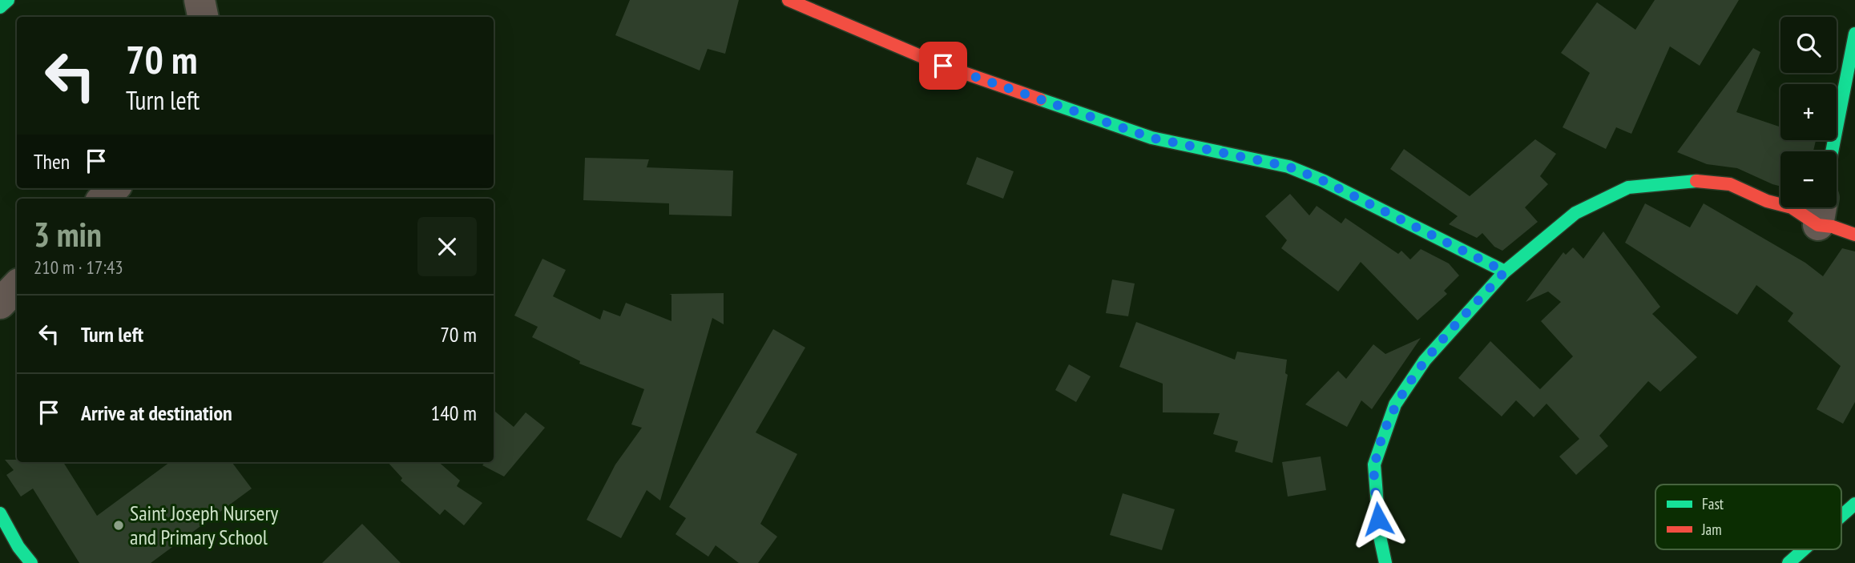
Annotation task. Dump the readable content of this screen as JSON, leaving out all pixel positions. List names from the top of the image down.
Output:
{
  "places": ["Saint Joseph Nursery and Primary School"],
  "legend": ["Fast", "Jam"],
  "page": {
    "map_buttons": ["+", "−"],
    "turn": ["70 m", "Turn left"],
    "then": "Then",
    "heading": ["3 min", "210 m · 17:43"],
    "list": [
      {
        "name": "Turn left",
        "value": "70 m"
      },
      {
        "name": "Arrive at destination",
        "value": "140 m"
      }
    ]
  }
}
